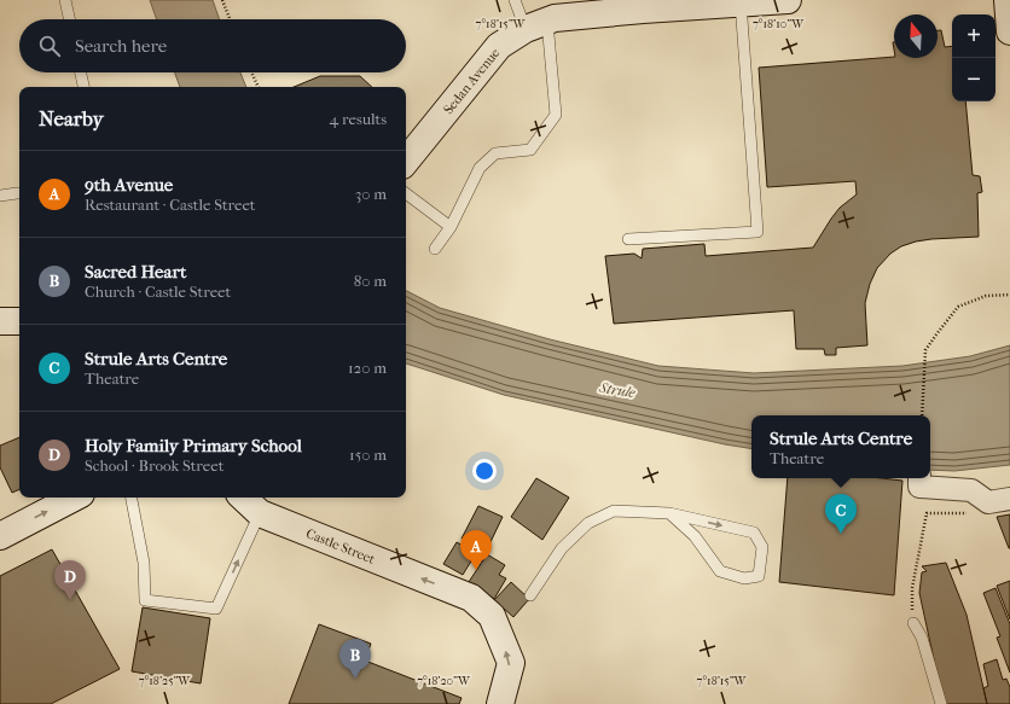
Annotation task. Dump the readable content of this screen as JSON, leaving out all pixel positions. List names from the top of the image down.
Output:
{
  "streets": {
    "street": ["Sedan Avenue", "Castle Street"]
  },
  "one_way": ["Castle Street"],
  "water": ["Strule"],
  "north": "top",
  "page": {
    "map_buttons": ["+", "−"],
    "search": "Search here",
    "heading": ["Nearby", "4 results"],
    "list": [
      {
        "mark": "A",
        "name": "9th Avenue",
        "note": "Restaurant · Castle Street",
        "value": "30 m"
      },
      {
        "mark": "B",
        "name": "Sacred Heart",
        "note": "Church · Castle Street",
        "value": "80 m"
      },
      {
        "mark": "C",
        "name": "Strule Arts Centre",
        "note": "Theatre",
        "value": "120 m"
      },
      {
        "mark": "D",
        "name": "Holy Family Primary School",
        "note": "School · Brook Street",
        "value": "150 m"
      }
    ],
    "popup": ["Strule Arts Centre", "Theatre"],
    "pins": [
      "C",
      "A",
      "D",
      "B"
    ]
  },
  "coordinates": [
    "7°18'15\"W",
    "7°18'10\"W",
    "7°18'25\"W",
    "7°18'20\"W"
  ]
}
